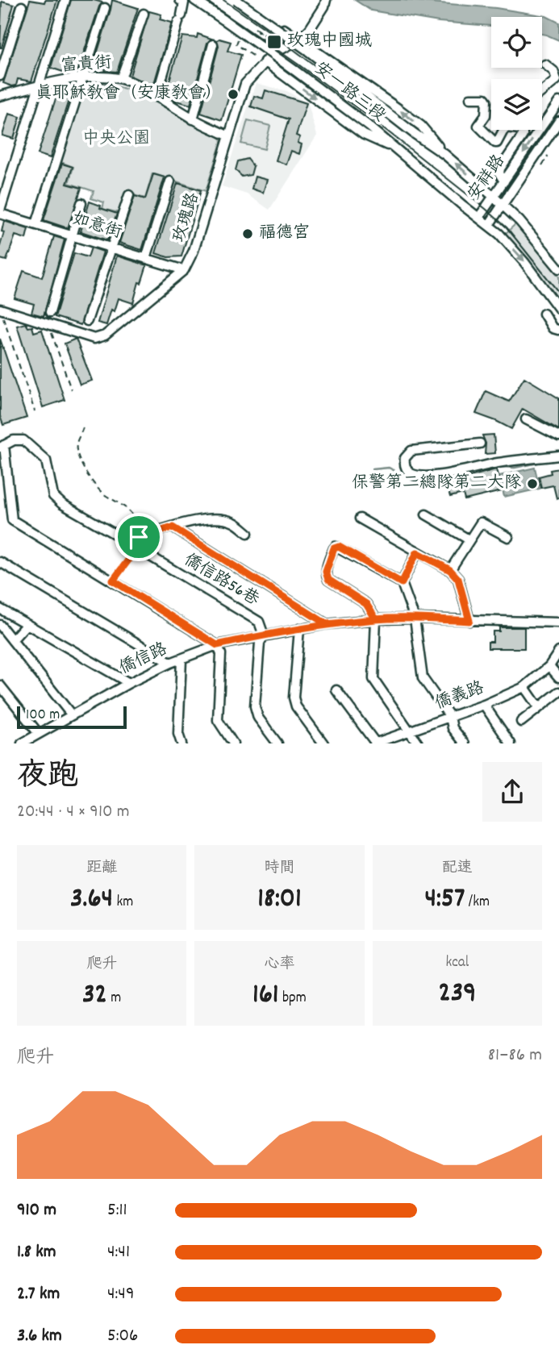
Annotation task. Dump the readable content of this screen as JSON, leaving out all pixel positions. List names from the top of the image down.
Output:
{
  "streets": {
    "street": [
      "富貴街",
      "安一路三段",
      "安祥路",
      "玫瑰路",
      "如意街",
      "僑信路56巷",
      "僑信路",
      "僑義路"
    ]
  },
  "crossings": [
    ["富貴街", "玫瑰路"],
    ["安一路三段", "安祥路"],
    ["玫瑰路", "如意街"],
    ["僑信路56巷", "僑信路"]
  ],
  "parks": ["中央公園"],
  "places": {
    "transit": ["玫瑰中國城"],
    "other": ["真耶穌教會（安康教會）", "福德宮", "保警第二總隊第二大隊"]
  },
  "scale_bar": "100 m",
  "page": {
    "scale": "100 m",
    "heading": ["夜跑", "20:44 · 4 × 910 m"],
    "stats": [
      ["距離", "3.64 km"],
      ["時間", "18:01"],
      ["配速", "4:57 /km"],
      ["爬升", "32 m"],
      ["心率", "161 bpm"],
      ["kcal", "239"]
    ],
    "chart": ["爬升", "81–86 m"],
    "list": [
      {
        "name": "910 m",
        "note": "5:11"
      },
      {
        "name": "1.8 km",
        "note": "4:41"
      },
      {
        "name": "2.7 km",
        "note": "4:49"
      },
      {
        "name": "3.6 km",
        "note": "5:06"
      }
    ]
  }
}
